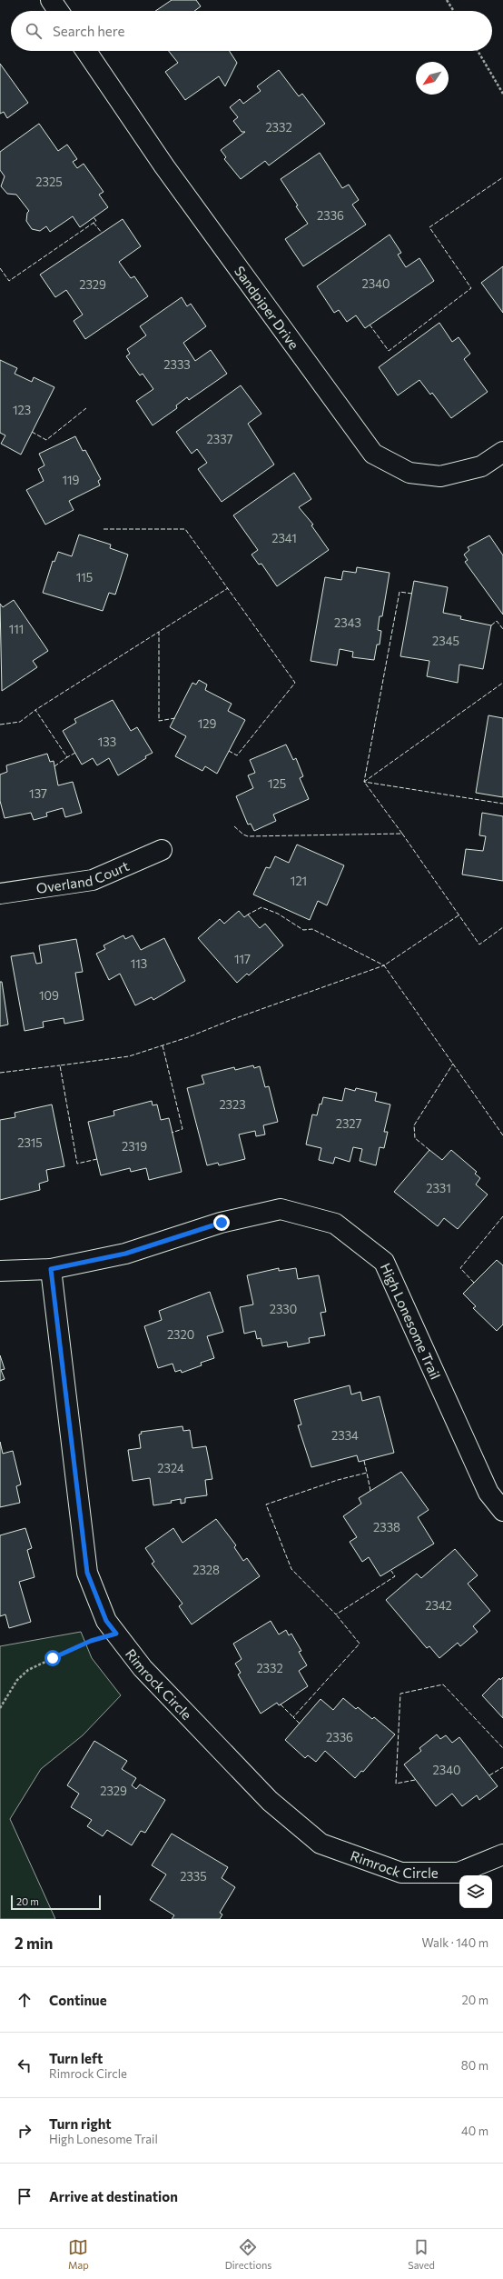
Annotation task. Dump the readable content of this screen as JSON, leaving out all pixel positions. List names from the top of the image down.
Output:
{
  "streets": {
    "street": [
      "Sandpiper Drive",
      "Overland Court",
      "High Lonesome Trail",
      "Rimrock Circle"
    ]
  },
  "crossings": [
    ["High Lonesome Trail", "Rimrock Circle"]
  ],
  "house_numbers": [
    "2332",
    "2325",
    "2336",
    "2340",
    "2329",
    "2333",
    "123",
    "2337",
    "119",
    "2341",
    "115",
    "2343",
    "111",
    "2345",
    "129",
    "133",
    "125",
    "137",
    "121",
    "117",
    "113",
    "109",
    "2323",
    "2327",
    "2315",
    "2319",
    "2331",
    "2330",
    "2320",
    "2334",
    "2324",
    "2338",
    "2328",
    "2342",
    "2332",
    "2336",
    "2340",
    "2329",
    "2335"
  ],
  "scale_bar": "20 m",
  "north": "bottom left",
  "page": {
    "search": "Search here",
    "scale": "20 m",
    "heading": ["2 min", "Walk · 140 m"],
    "list": [
      ["Continue", "20 m"],
      ["Turn left", "Rimrock Circle", "80 m"],
      ["Turn right", "High Lonesome Trail", "40 m"],
      "Arrive at destination"
    ],
    "nav": ["Map", "Directions", "Saved"]
  }
}
